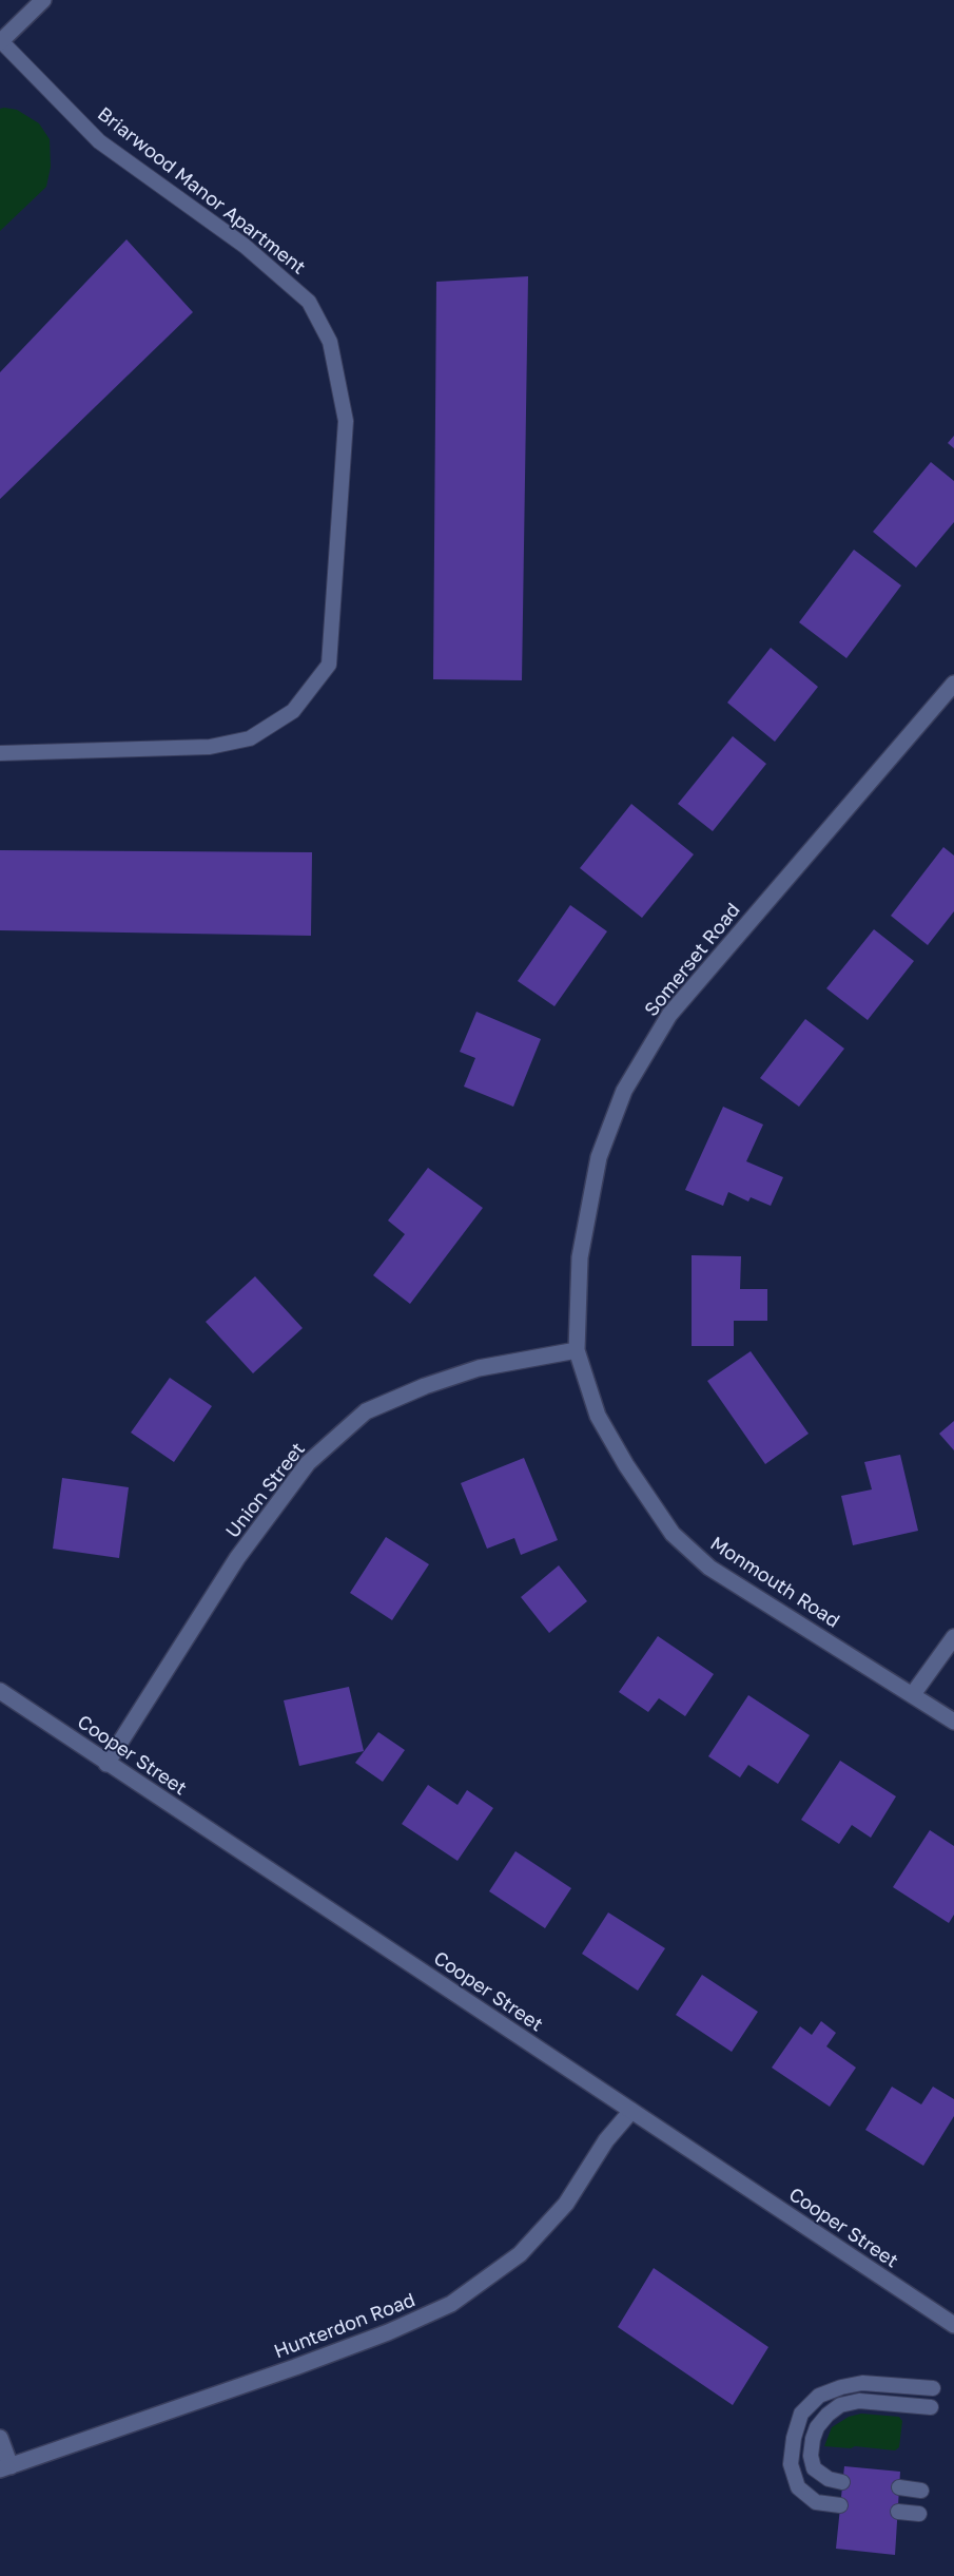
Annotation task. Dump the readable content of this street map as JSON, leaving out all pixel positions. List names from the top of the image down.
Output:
{
  "streets": {
    "street": [
      "Somerset Road",
      "Union Street",
      "Monmouth Road",
      "Cooper Street",
      "Hunterdon Road"
    ],
    "lane": ["Briarwood Manor Apartment"]
  },
  "crossings": [
    ["Somerset Road", "Union Street"],
    ["Somerset Road", "Monmouth Road"],
    ["Union Street", "Monmouth Road"],
    ["Union Street", "Cooper Street"],
    ["Cooper Street", "Hunterdon Road"]
  ]
}
